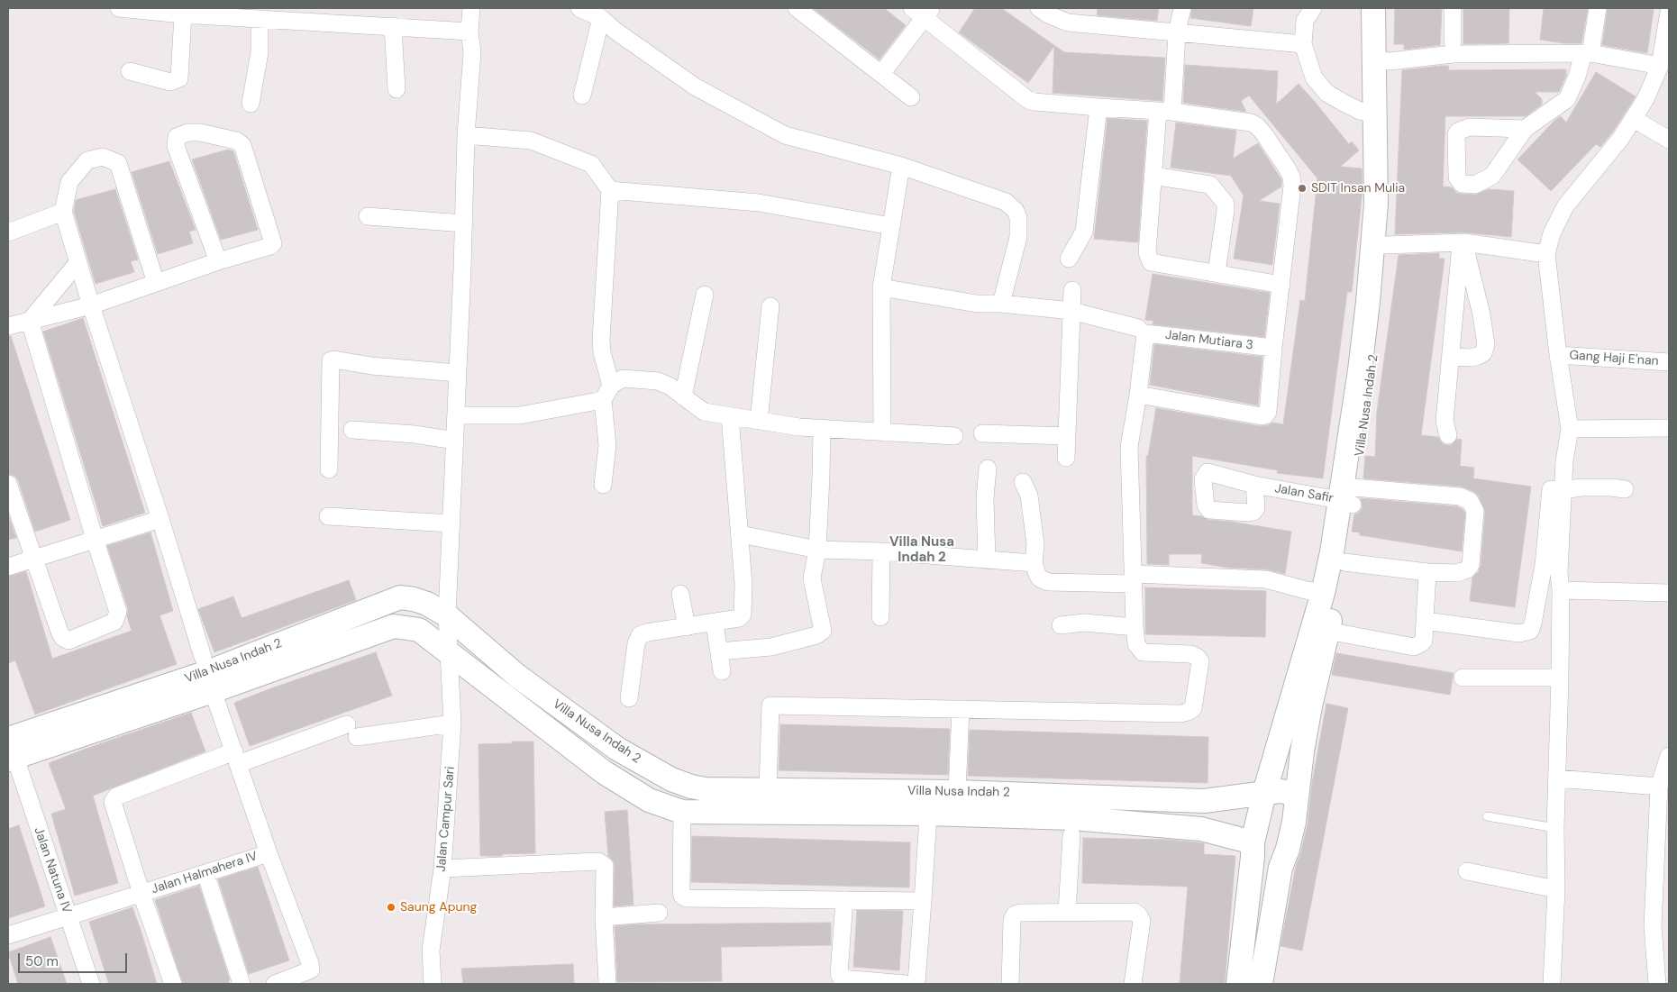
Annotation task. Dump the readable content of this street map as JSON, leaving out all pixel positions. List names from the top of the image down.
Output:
{
  "streets": {
    "street": [
      "Jalan Mutiara 3",
      "Gang Haji E'nan",
      "Villa Nusa Indah 2",
      "Jalan Safir",
      "Jalan Campur Sari",
      "Jalan Natuna IV",
      "Jalan Halmahera IV"
    ]
  },
  "crossings": [
    ["Villa Nusa Indah 2", "Jalan Safir"],
    ["Villa Nusa Indah 2", "Jalan Campur Sari"],
    ["Villa Nusa Indah 2", "Jalan Natuna IV"],
    ["Jalan Natuna IV", "Jalan Halmahera IV"]
  ],
  "districts": ["Villa Nusa Indah 2"],
  "places": ["SDIT Insan Mulia", "Saung Apung"],
  "scale_bar": "50 m"
}
